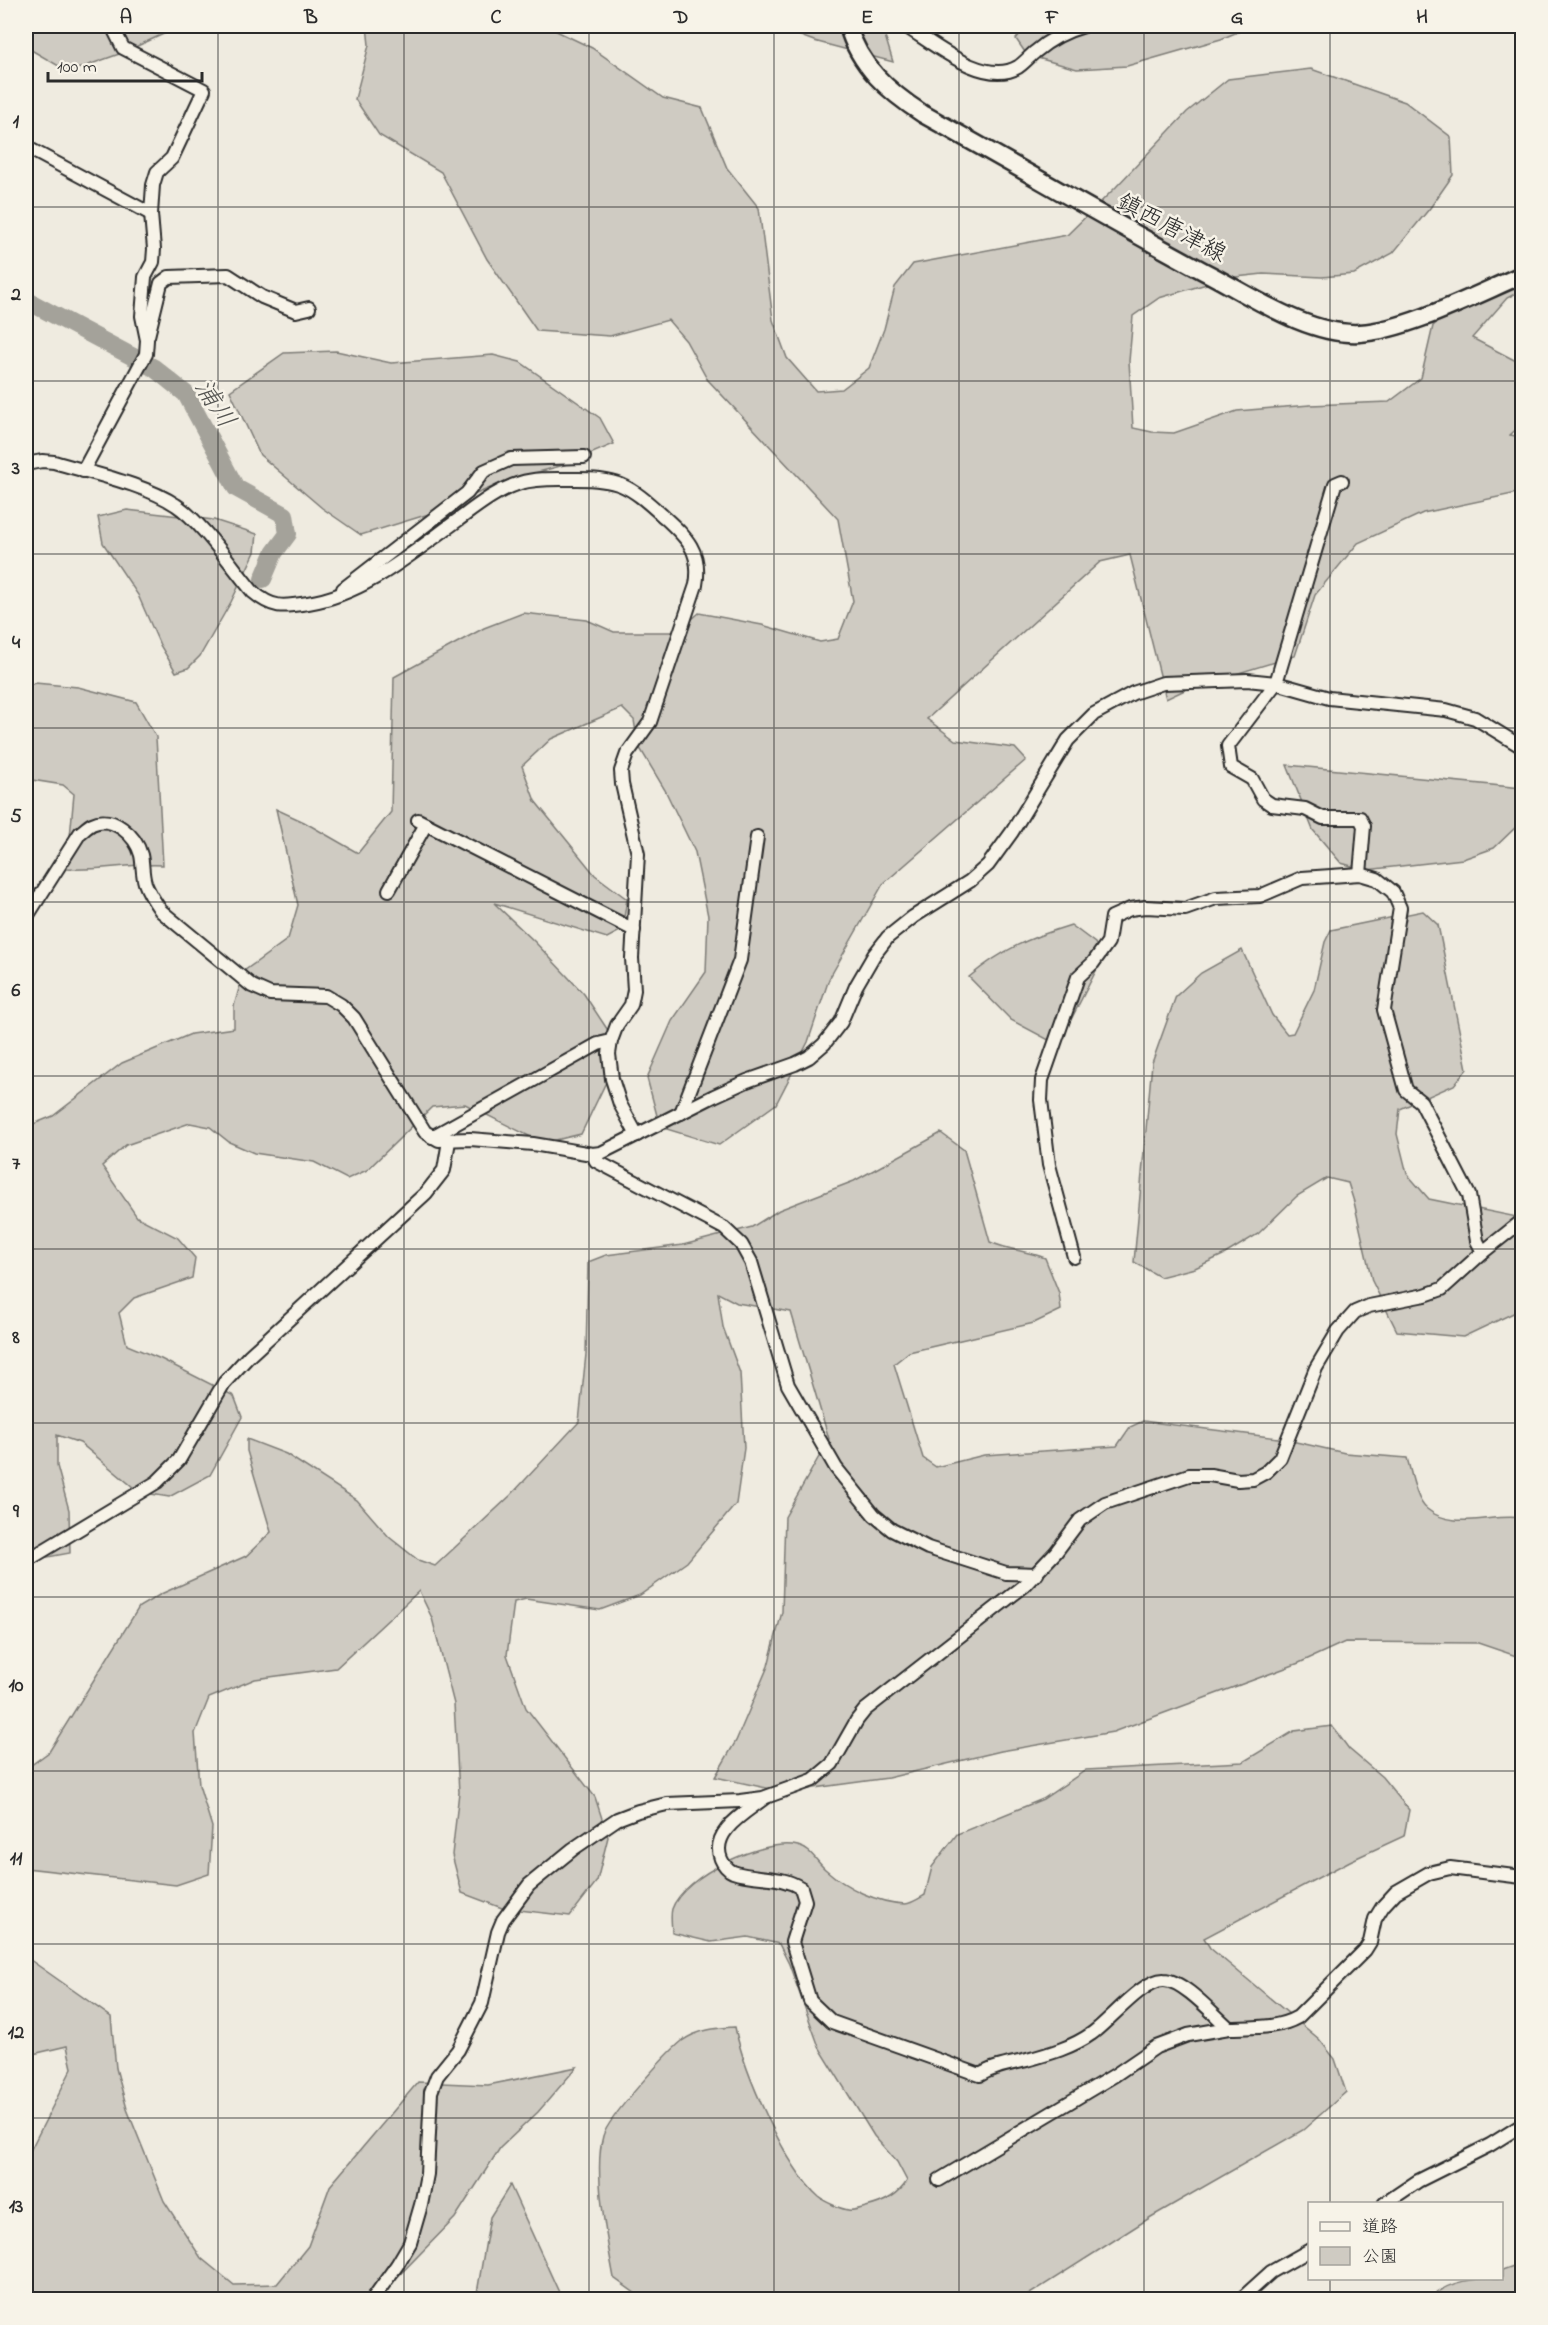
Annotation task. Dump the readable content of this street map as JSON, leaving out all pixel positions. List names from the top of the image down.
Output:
{
  "streets": {
    "main road": ["鎮西唐津線"]
  },
  "water": ["浦川"],
  "legend": ["道路", "公園"],
  "scale_bar": "100 m",
  "grid": {
    "columns": [
      "A",
      "B",
      "C",
      "D",
      "E",
      "F",
      "G",
      "H"
    ],
    "rows": [
      "1",
      "2",
      "3",
      "4",
      "5",
      "6",
      "7",
      "8",
      "9",
      "10",
      "11",
      "12",
      "13"
    ]
  }
}
